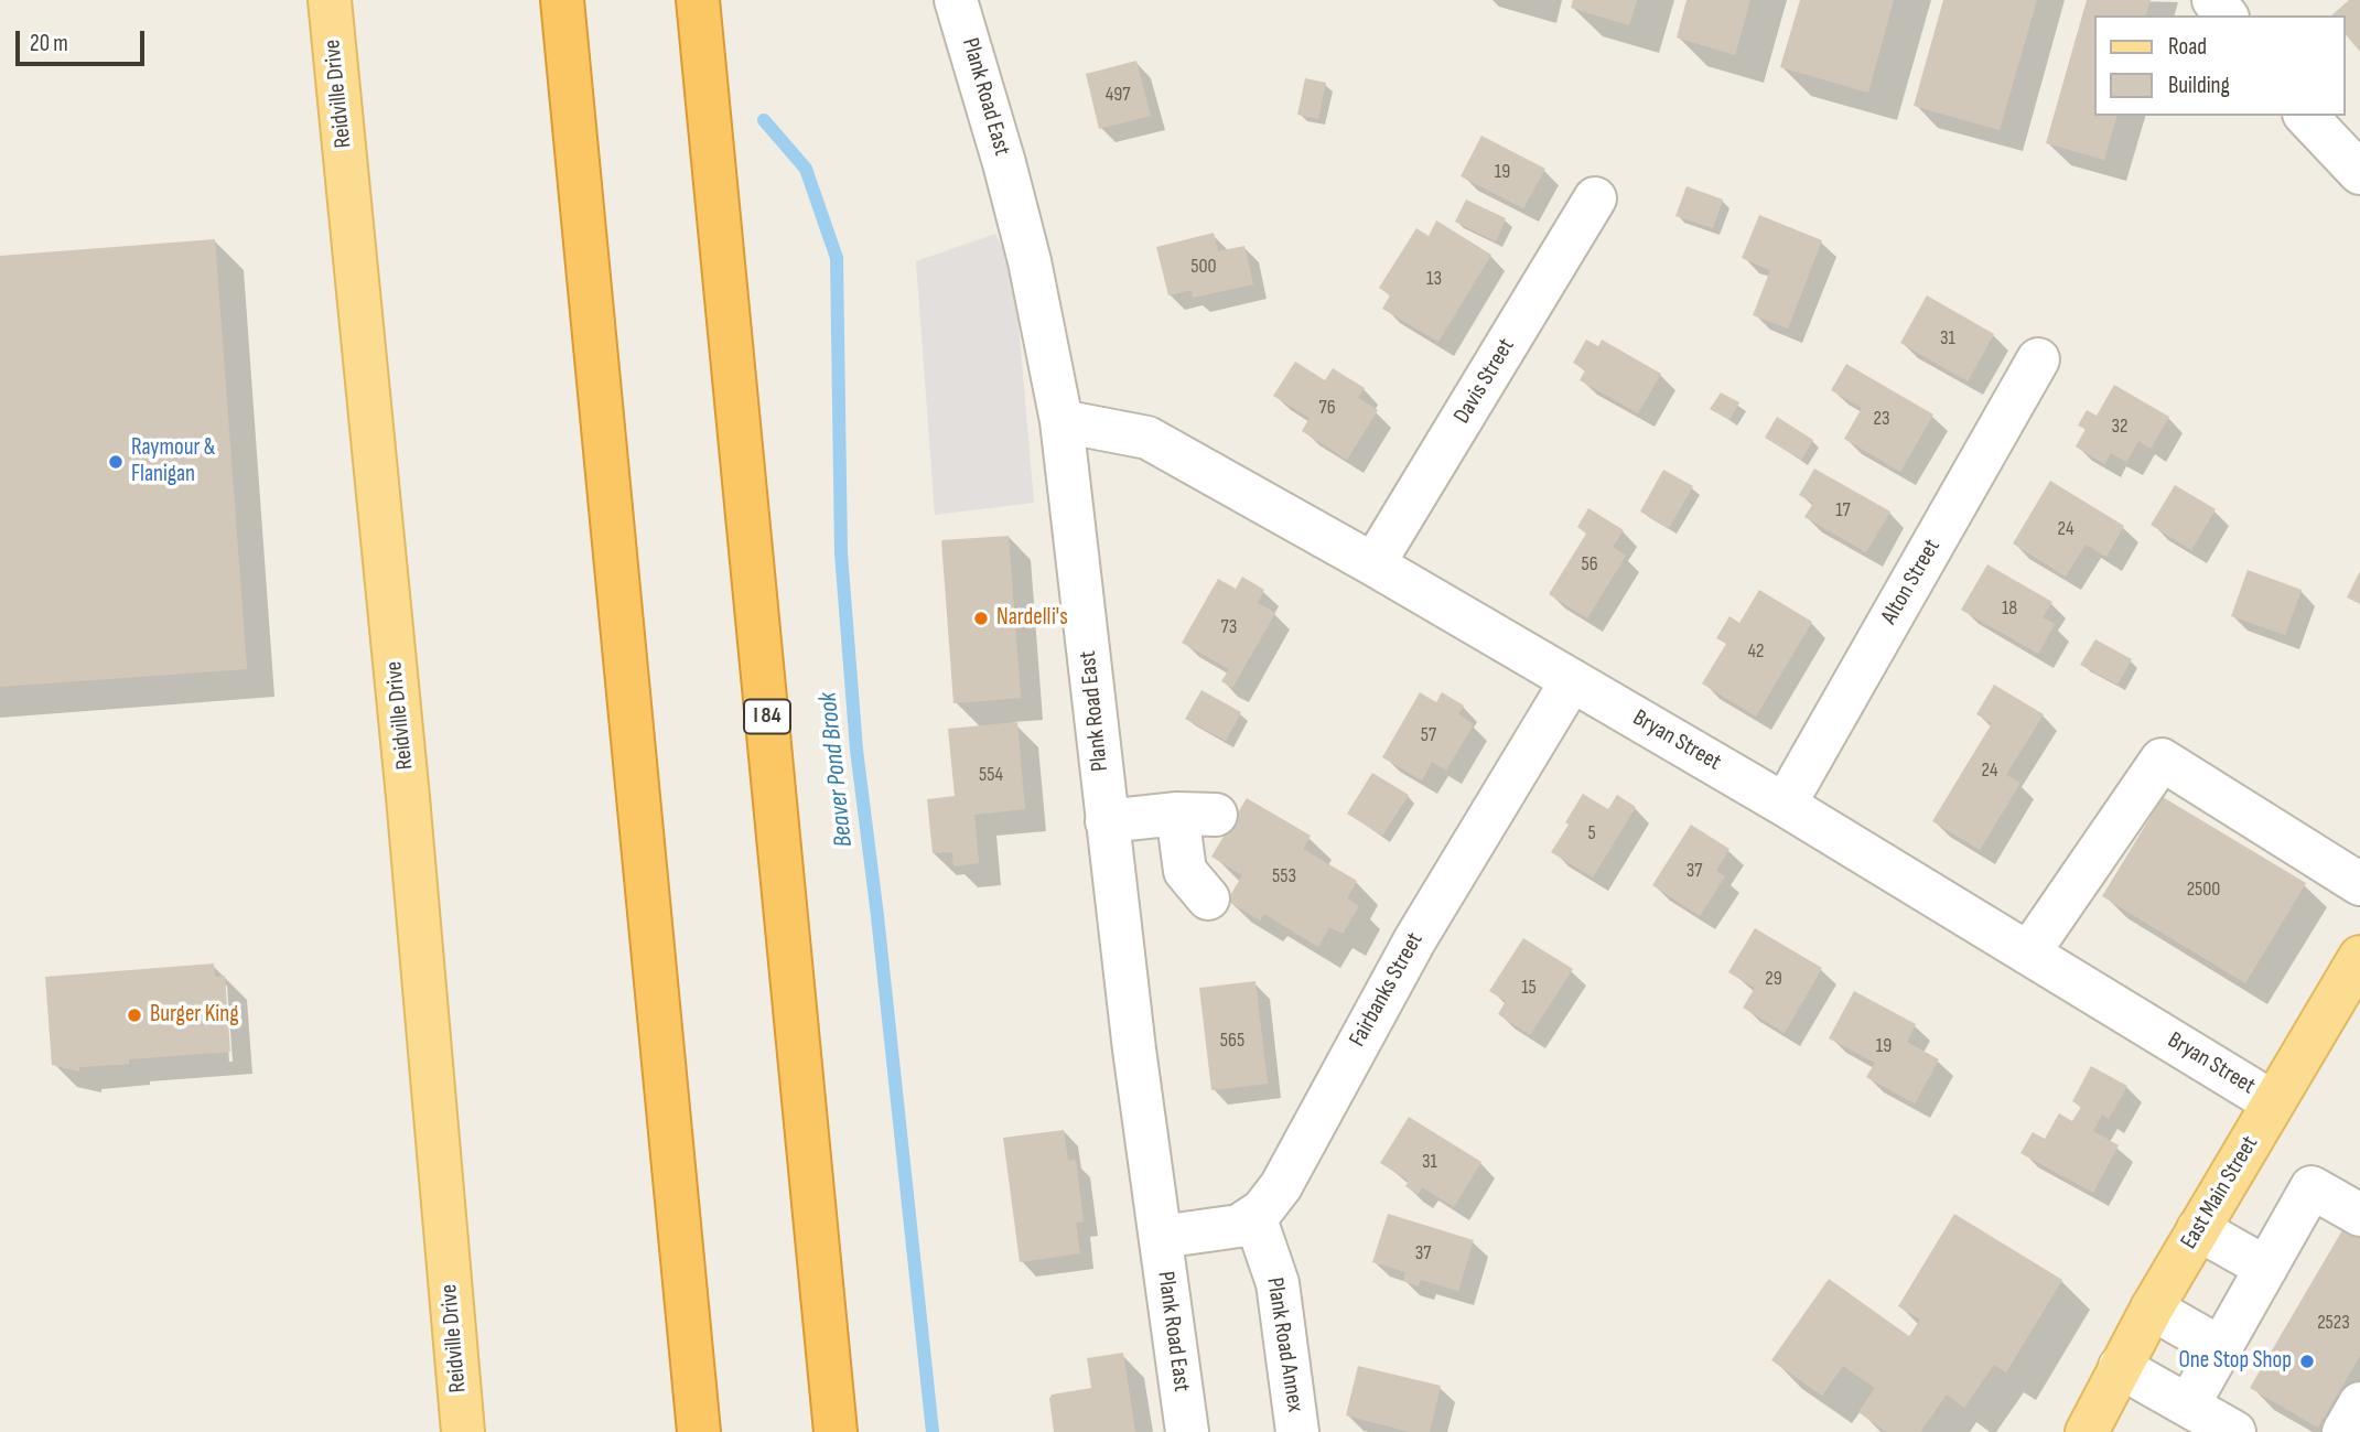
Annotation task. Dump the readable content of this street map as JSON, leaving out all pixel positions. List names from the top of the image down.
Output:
{
  "streets": {
    "highway": ["I 84"],
    "main road": ["Reidville Drive", "East Main Street"],
    "street": [
      "Plank Road East",
      "Davis Street",
      "Alton Street",
      "Bryan Street",
      "Fairbanks Street",
      "Plank Road Annex"
    ]
  },
  "crossings": [
    ["Plank Road East", "Bryan Street"],
    ["Plank Road East", "Fairbanks Street"],
    ["Davis Street", "Bryan Street"],
    ["Alton Street", "Bryan Street"],
    ["Bryan Street", "Fairbanks Street"],
    ["Bryan Street", "East Main Street"],
    ["Fairbanks Street", "Plank Road Annex"]
  ],
  "water": ["Beaver Pond Brook"],
  "places": [
    "Raymour & Flanigan",
    "Nardelli's",
    "Burger King",
    "One Stop Shop"
  ],
  "house_numbers": [
    "497",
    "19",
    "500",
    "13",
    "31",
    "76",
    "23",
    "32",
    "17",
    "24",
    "56",
    "18",
    "73",
    "42",
    "57",
    "24",
    "554",
    "5",
    "37",
    "553",
    "2500",
    "29",
    "15",
    "565",
    "19",
    "31",
    "37",
    "2523"
  ],
  "legend": ["Road", "Building"],
  "scale_bar": "20 m"
}
